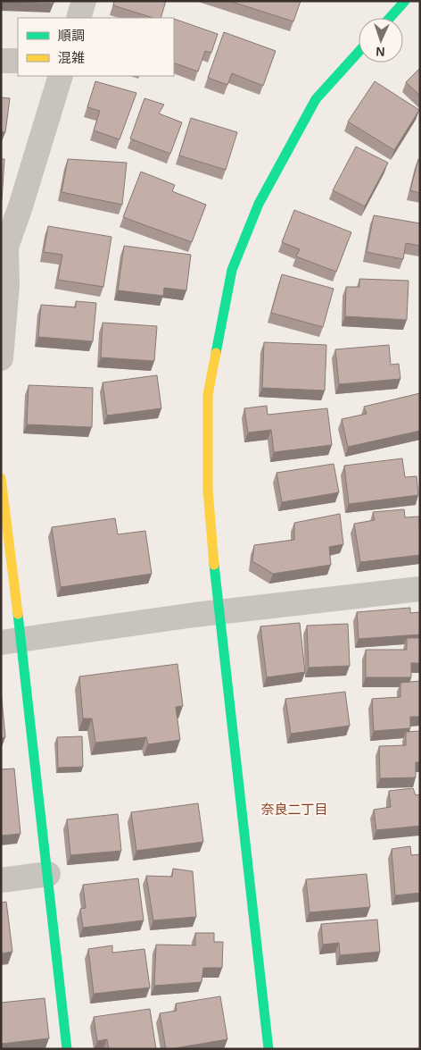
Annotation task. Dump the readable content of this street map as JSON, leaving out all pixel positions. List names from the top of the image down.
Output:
{
  "districts": ["奈良二丁目"],
  "legend": ["順調", "混雑"],
  "north": "bottom"
}
